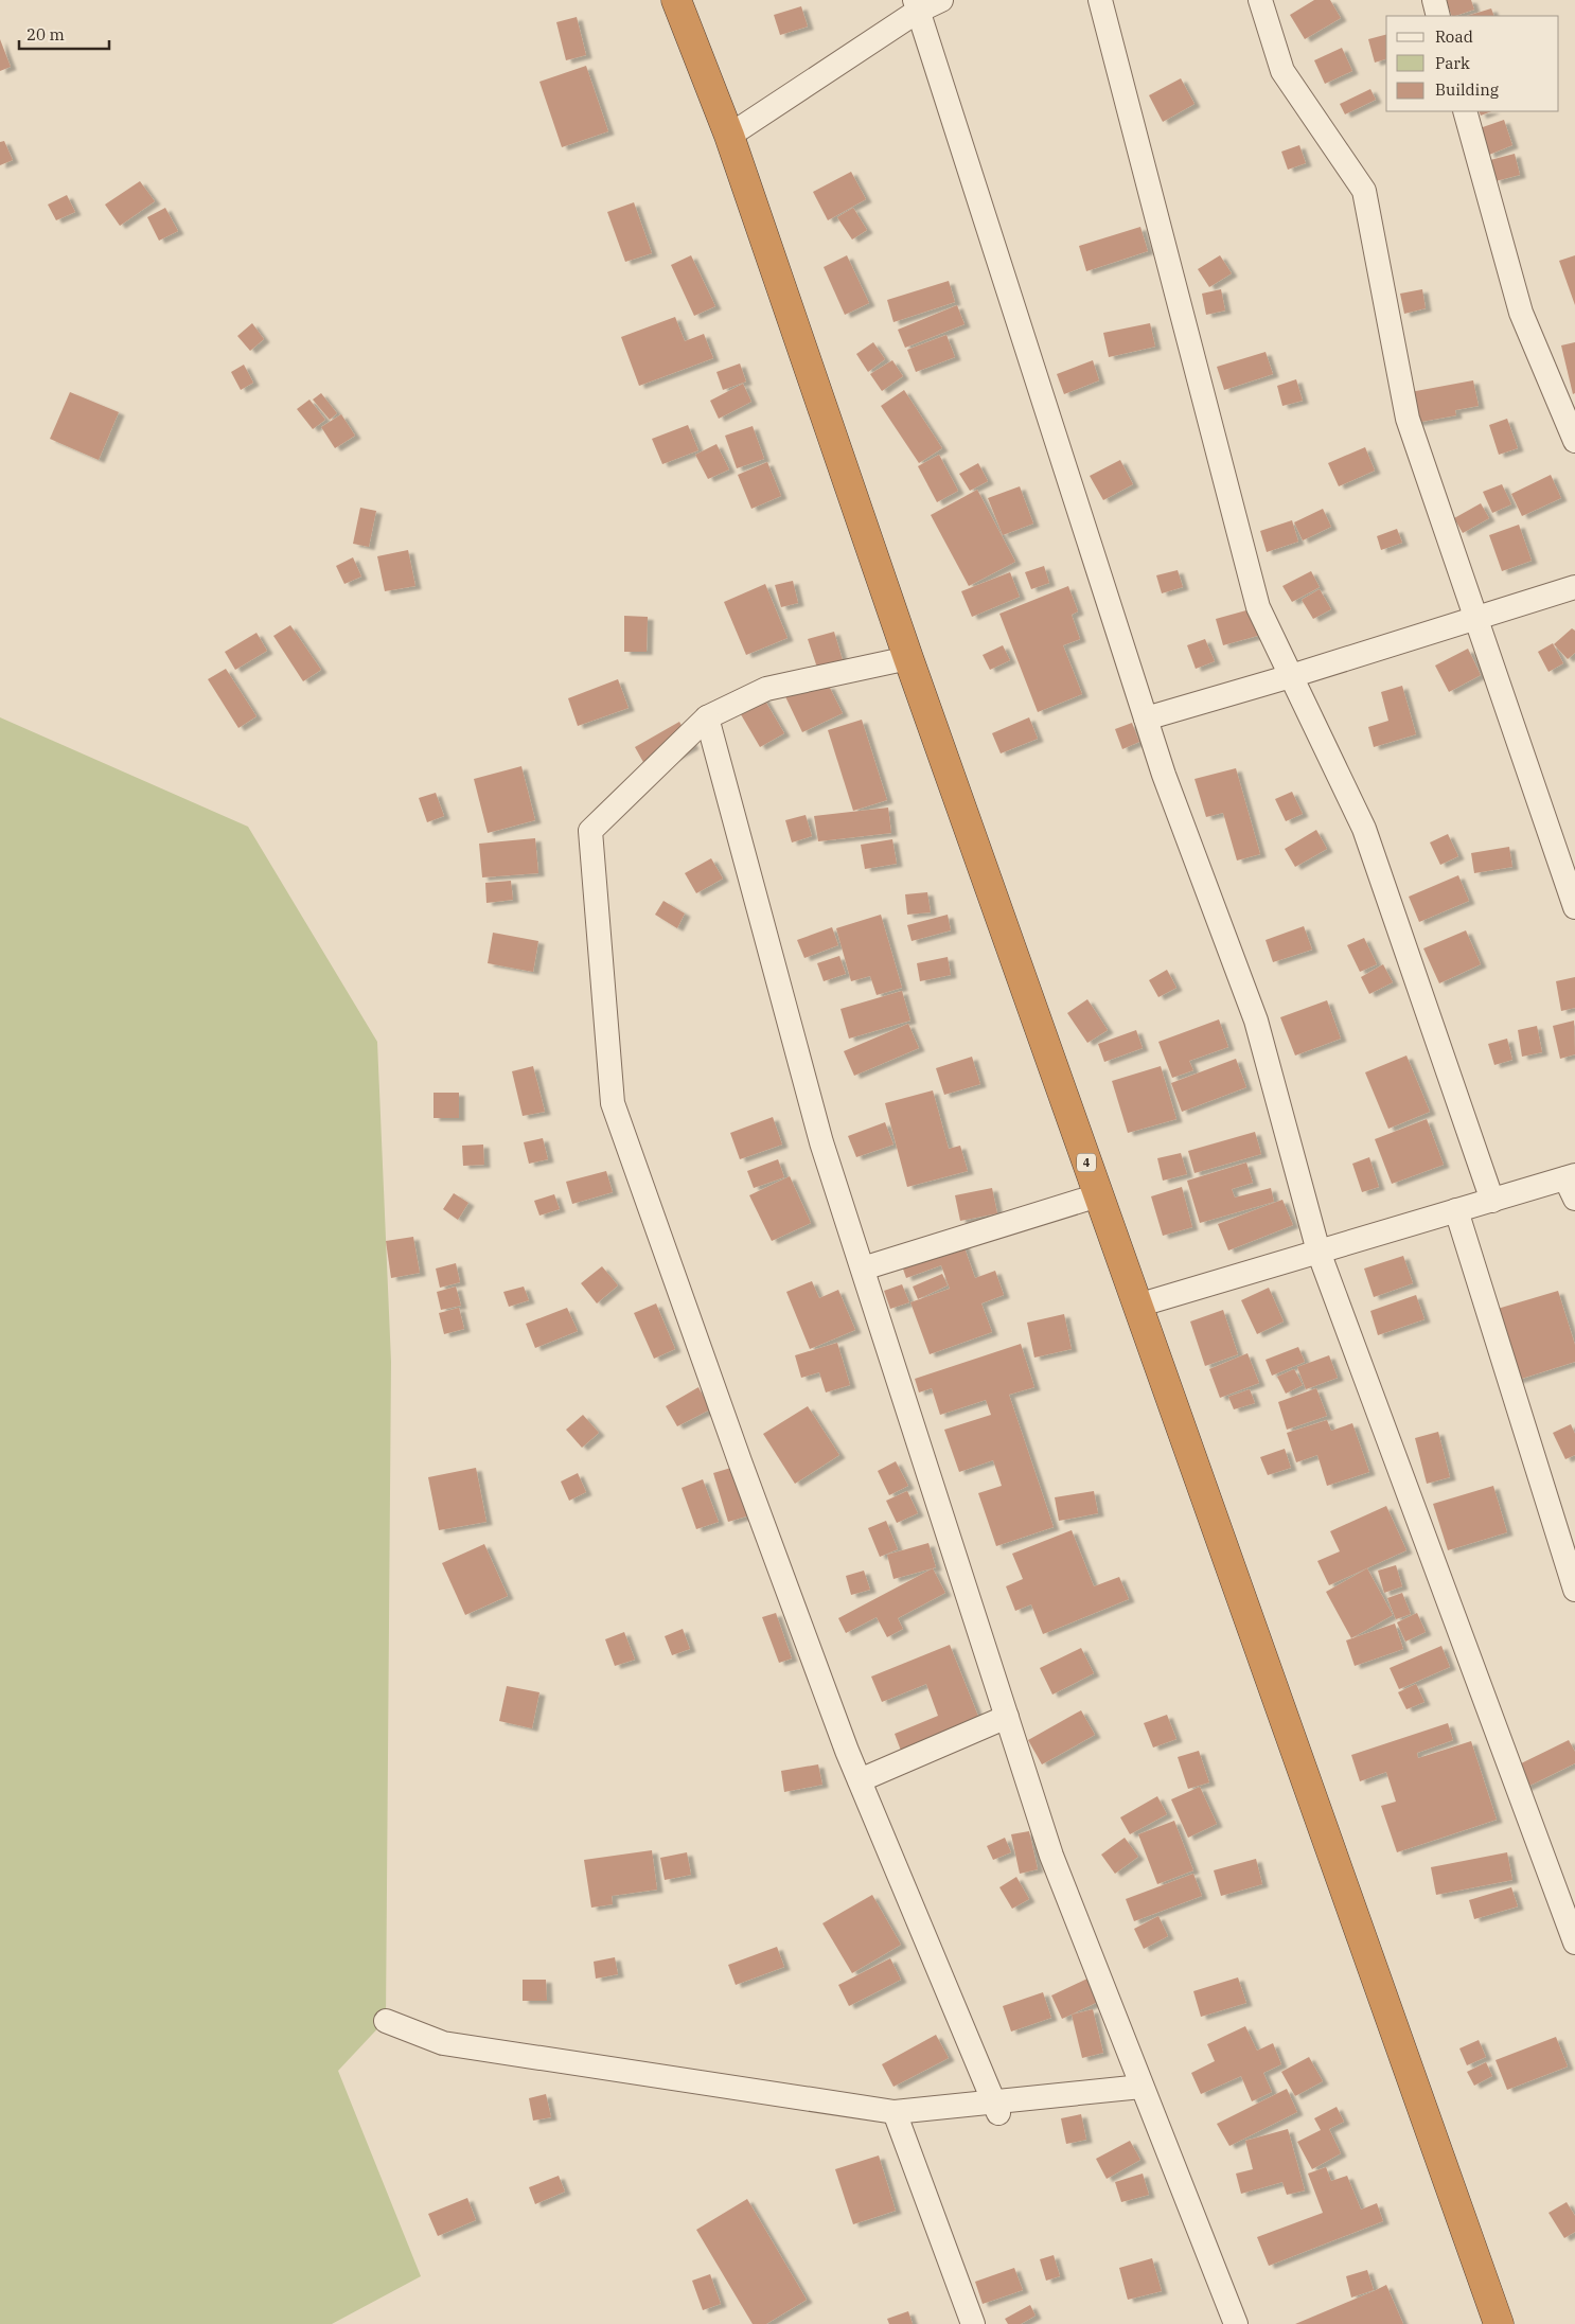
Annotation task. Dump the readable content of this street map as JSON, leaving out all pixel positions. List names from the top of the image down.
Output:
{
  "streets": {
    "highway": ["4"]
  },
  "legend": ["Road", "Park", "Building"],
  "scale_bar": "20 m"
}
